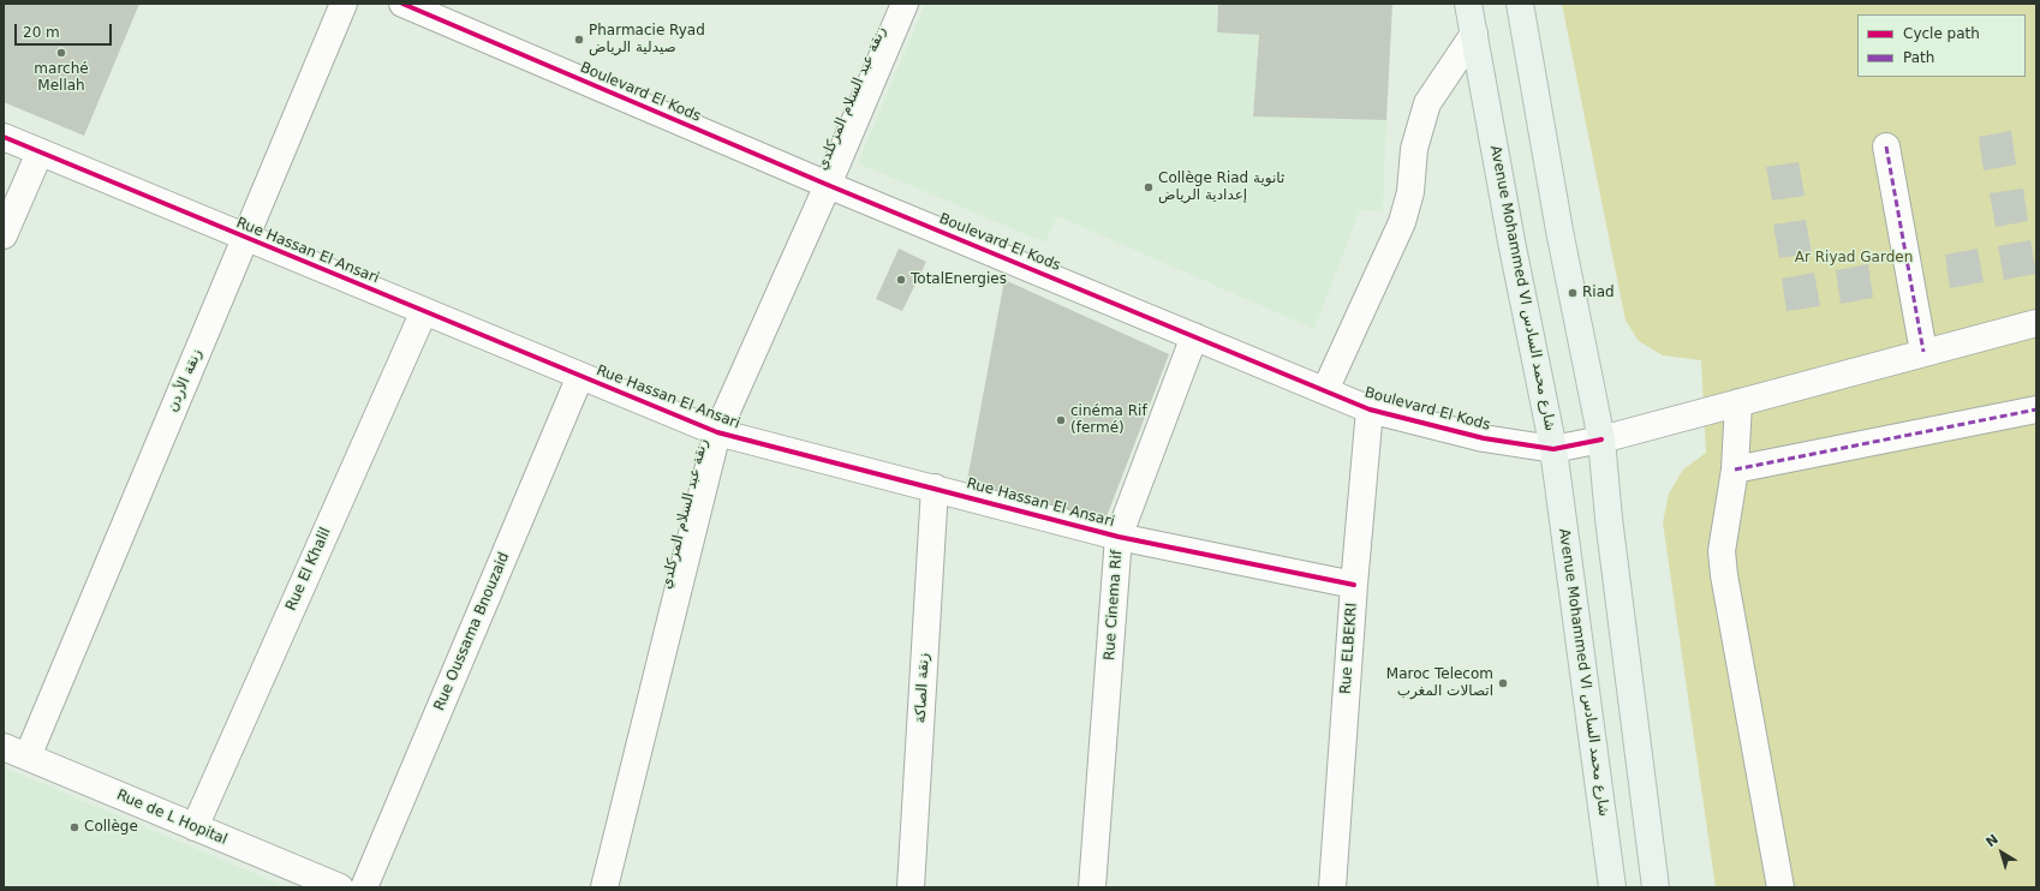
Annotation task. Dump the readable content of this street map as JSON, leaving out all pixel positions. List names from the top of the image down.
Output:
{
  "streets": {
    "main road": ["Avenue Mohammed VI شارع محمد السادس"],
    "street": [
      "Boulevard El Kods",
      "زنقة عبد السلام المزكلدي",
      "Rue Hassan El Ansari",
      "زنقة الأردن",
      "Rue El Khalil",
      "Rue Cinema Rif",
      "Rue Oussama Bnouzaid",
      "Rue ELBEKRI",
      "زنقة الصاكة",
      "Rue de L Hopital"
    ]
  },
  "crossings": [
    ["Boulevard El Kods", "زنقة عبد السلام المزكلدي"],
    ["Boulevard El Kods", "Avenue Mohammed VI شارع محمد السادس"],
    ["Boulevard El Kods", "Rue Cinema Rif"],
    ["Boulevard El Kods", "Rue ELBEKRI"],
    ["زنقة عبد السلام المزكلدي", "Rue Hassan El Ansari"],
    ["Rue Hassan El Ansari", "زنقة الأردن"],
    ["Rue Hassan El Ansari", "Rue El Khalil"],
    ["Rue Hassan El Ansari", "Rue Cinema Rif"],
    ["Rue Hassan El Ansari", "Rue Oussama Bnouzaid"],
    ["Rue Hassan El Ansari", "Rue ELBEKRI"],
    ["Rue Hassan El Ansari", "زنقة الصاكة"],
    ["زنقة الأردن", "Rue de L Hopital"],
    ["Rue El Khalil", "Rue de L Hopital"]
  ],
  "parks": ["Ar Riyad Garden"],
  "places": [
    "Pharmacie Ryad صيدلية الرياض",
    "marché Mellah",
    "Collège Riad ثانوية إعدادية الرياض",
    "TotalEnergies",
    "Riad",
    "cinéma Rif (fermé)",
    "Maroc Telecom اتصالات المغرب",
    "Collège"
  ],
  "legend": ["Cycle path", "Path"],
  "scale_bar": "20 m",
  "north": "top left"
}
